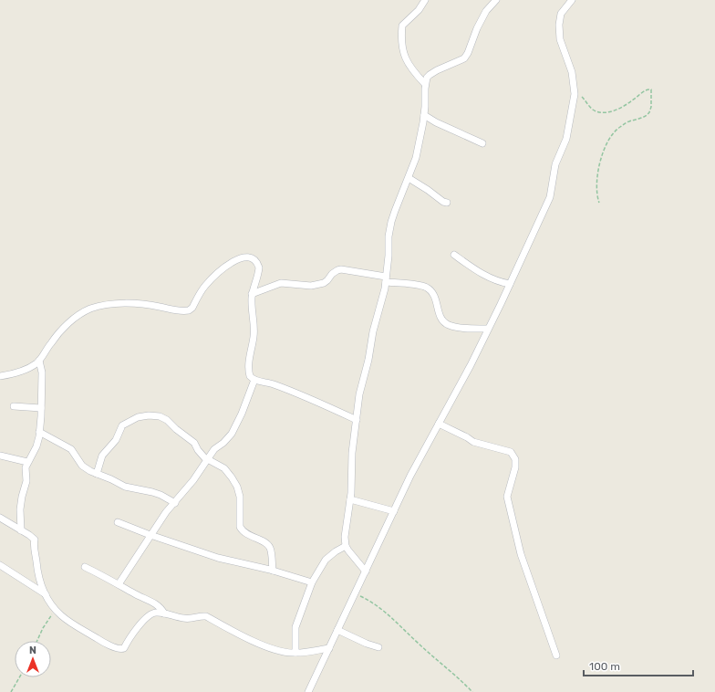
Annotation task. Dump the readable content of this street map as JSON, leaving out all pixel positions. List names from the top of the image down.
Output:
{
  "scale_bar": "100 m",
  "north": "top"
}
